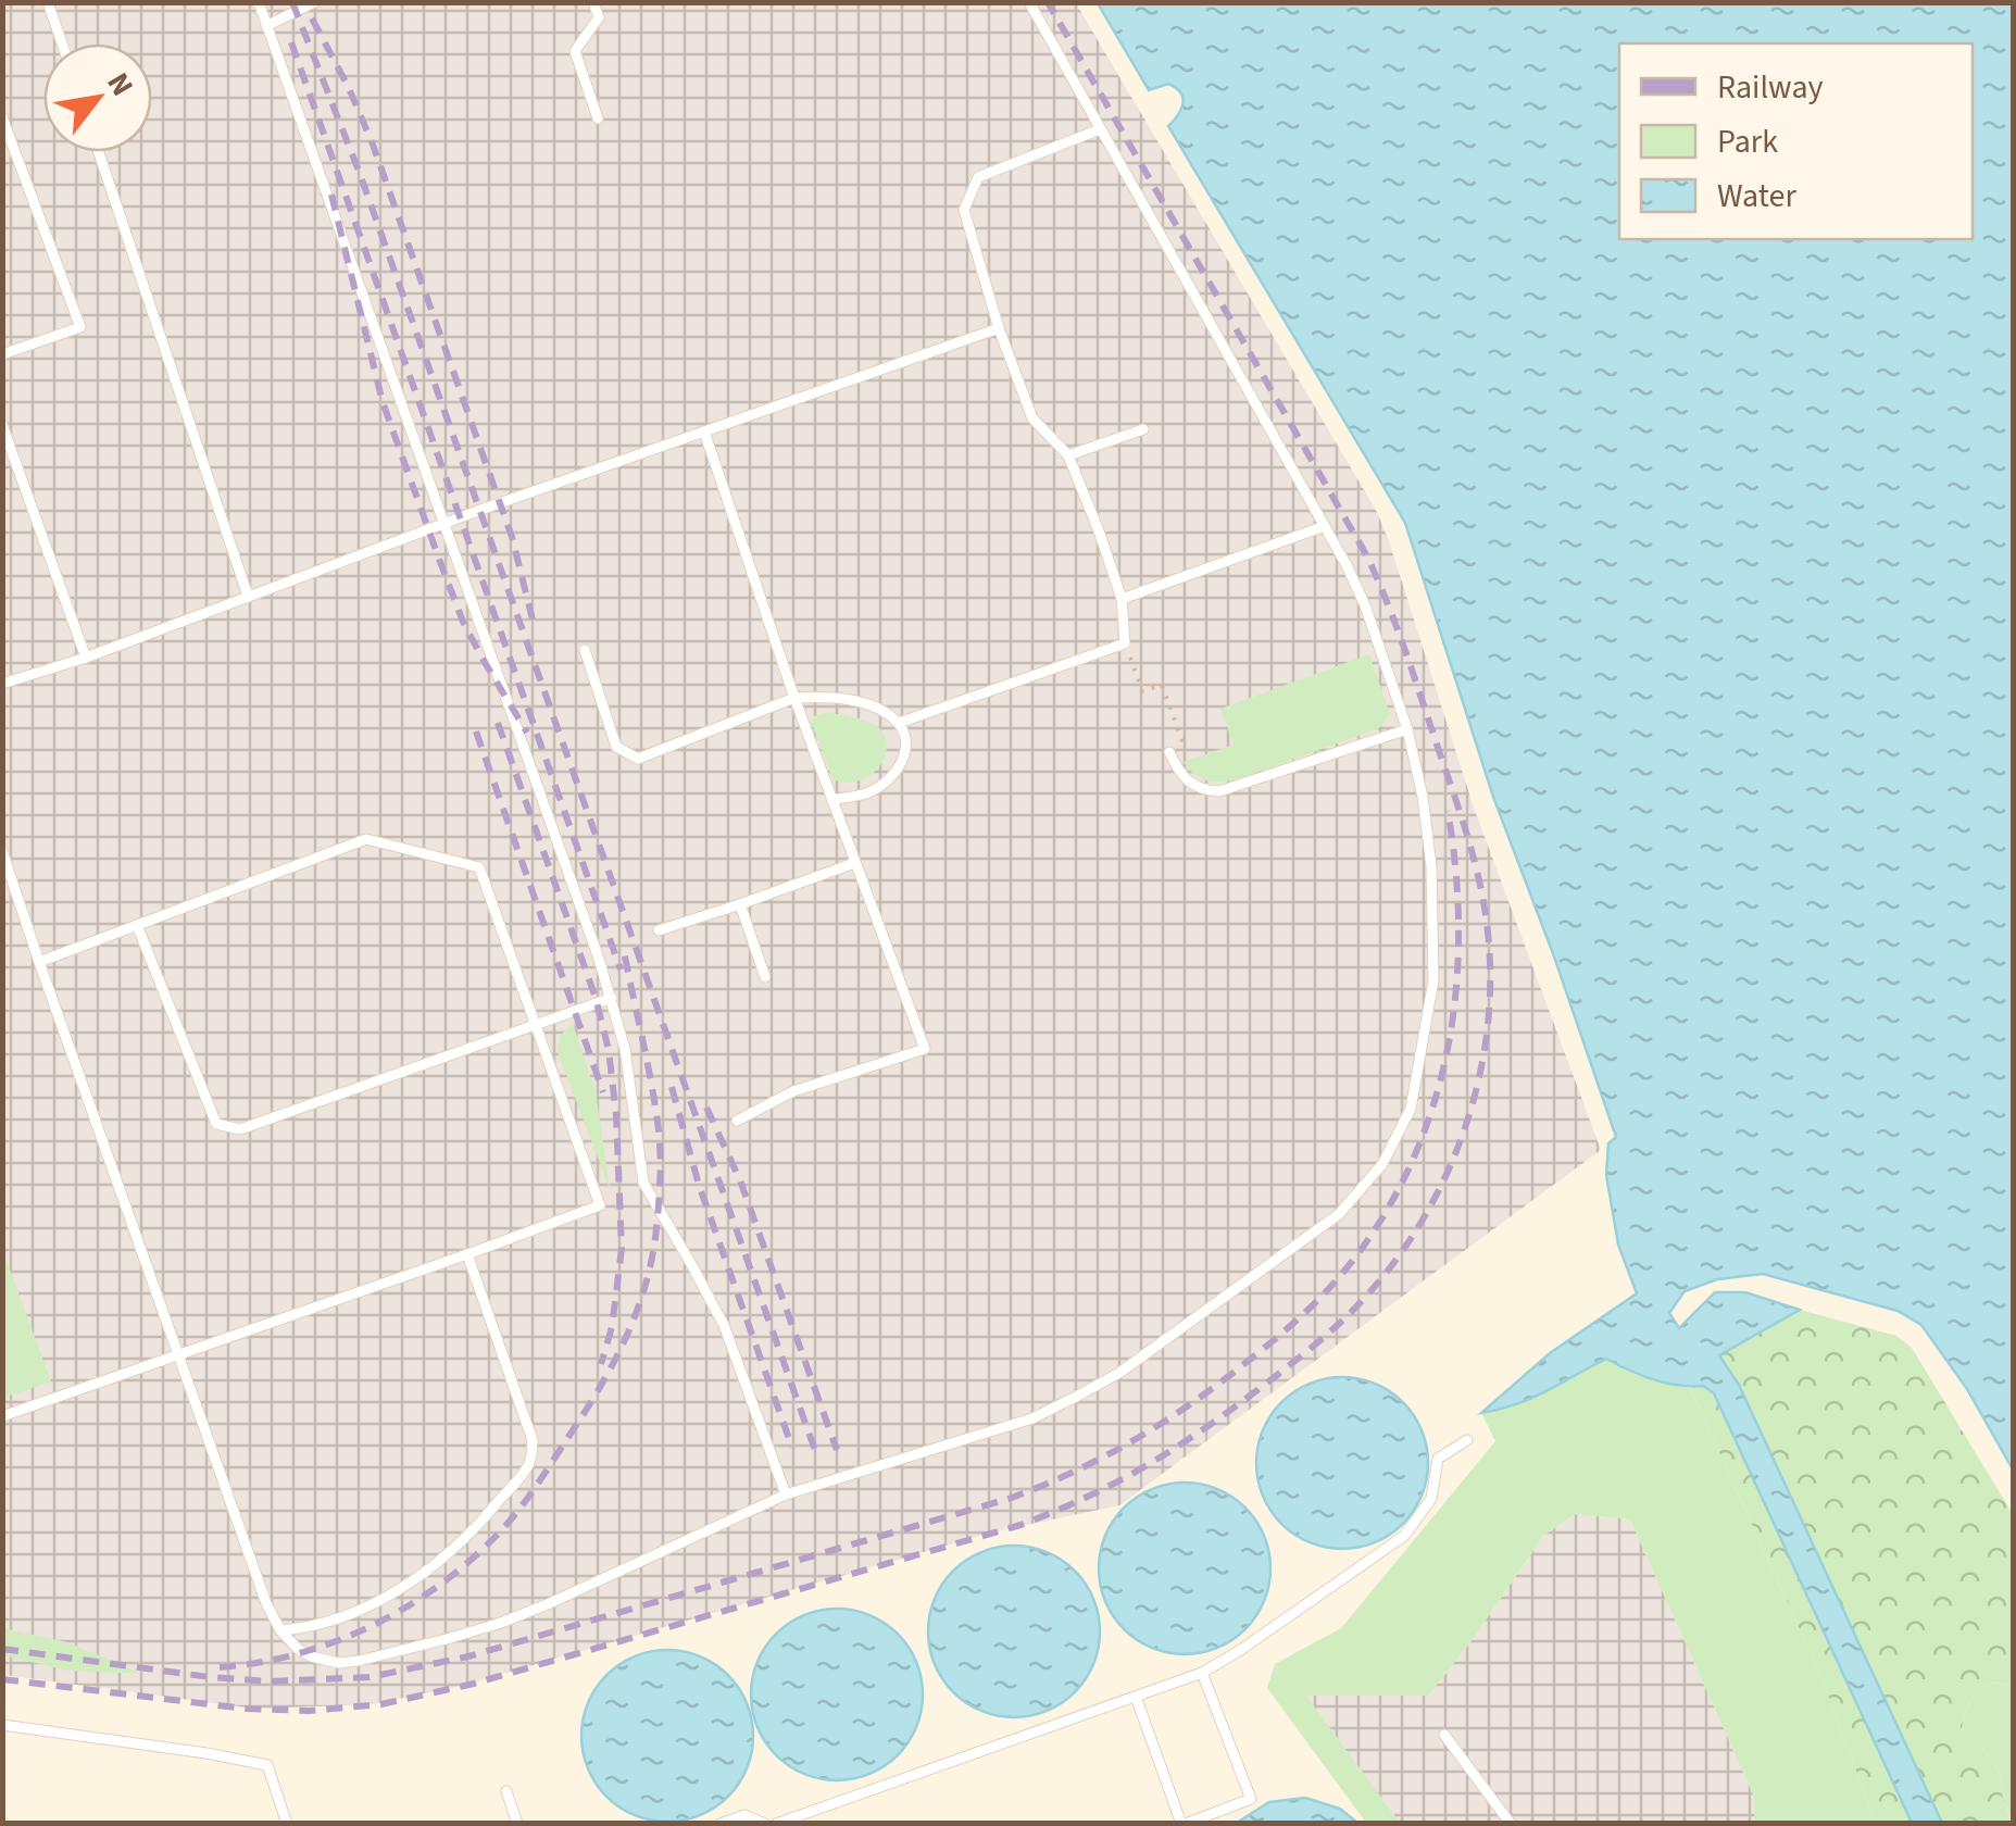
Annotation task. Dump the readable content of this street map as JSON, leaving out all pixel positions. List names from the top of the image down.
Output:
{
  "legend": ["Railway", "Park", "Water"],
  "north": "top right"
}
